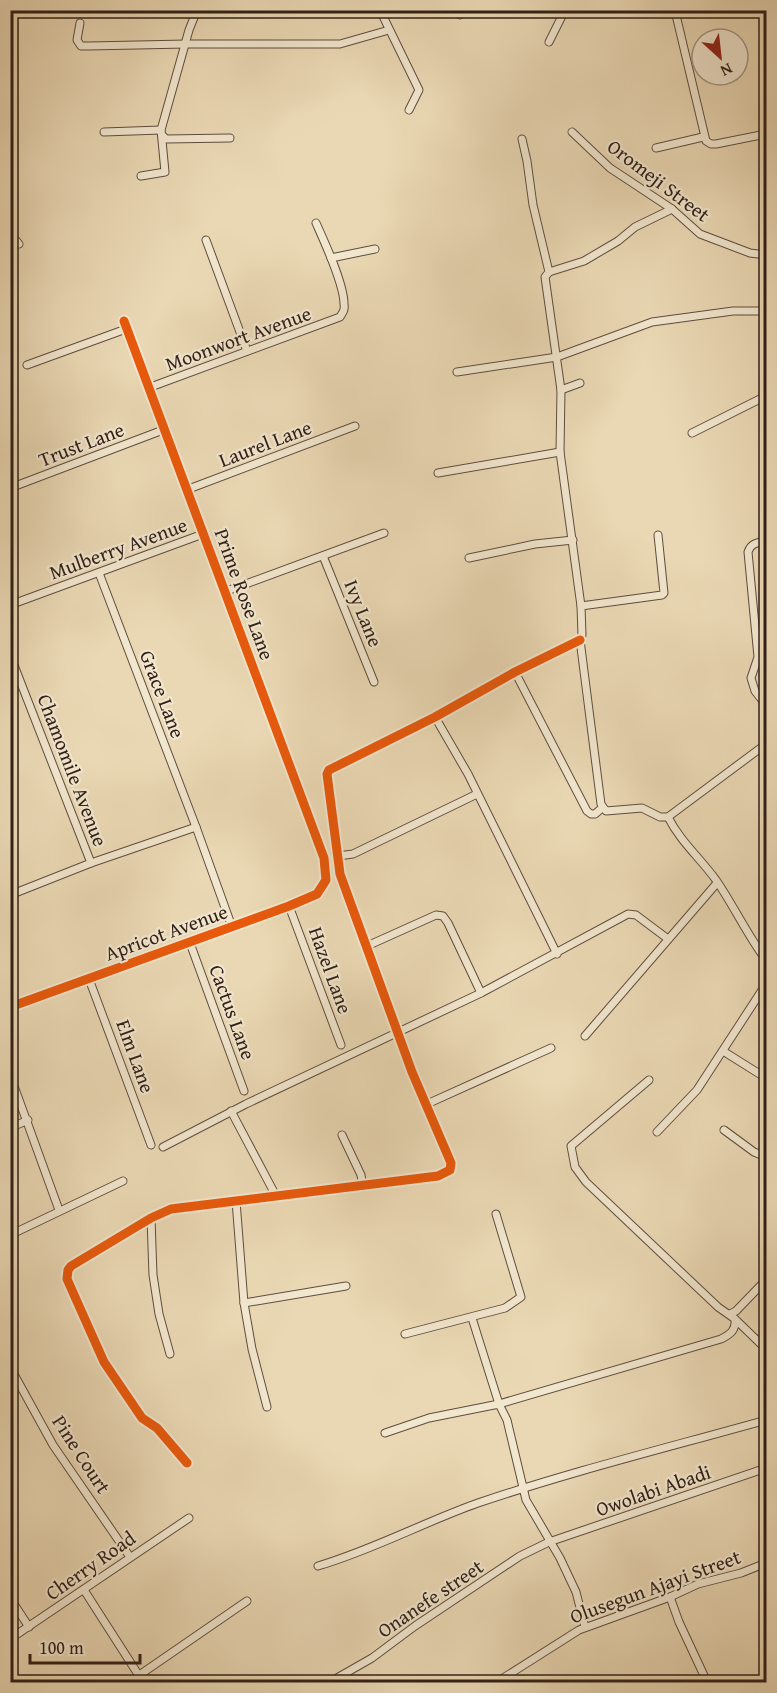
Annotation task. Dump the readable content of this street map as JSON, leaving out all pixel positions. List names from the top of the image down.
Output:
{
  "streets": {
    "street": [
      "Oromeji Street",
      "Moonwort Avenue",
      "Laurel Lane",
      "Trust Lane",
      "Mulberry Avenue",
      "Prime Rose Lane",
      "Ivy Lane",
      "Grace Lane",
      "Chamomile Avenue",
      "Apricot Avenue",
      "Hazel Lane",
      "Cactus Lane",
      "Elm Lane",
      "Pine Court",
      "Owolabi Abadi",
      "Cherry Road",
      "Olusegun Ajayi Street",
      "Onanefe street"
    ]
  },
  "crossings": [
    ["Moonwort Avenue", "Prime Rose Lane"],
    ["Laurel Lane", "Prime Rose Lane"],
    ["Trust Lane", "Prime Rose Lane"],
    ["Mulberry Avenue", "Prime Rose Lane"],
    ["Mulberry Avenue", "Grace Lane"],
    ["Prime Rose Lane", "Apricot Avenue"],
    ["Grace Lane", "Apricot Avenue"],
    ["Apricot Avenue", "Hazel Lane"],
    ["Apricot Avenue", "Cactus Lane"],
    ["Apricot Avenue", "Elm Lane"],
    ["Pine Court", "Cherry Road"],
    ["Owolabi Abadi", "Onanefe street"]
  ],
  "scale_bar": "100 m",
  "north": "bottom right"
}
